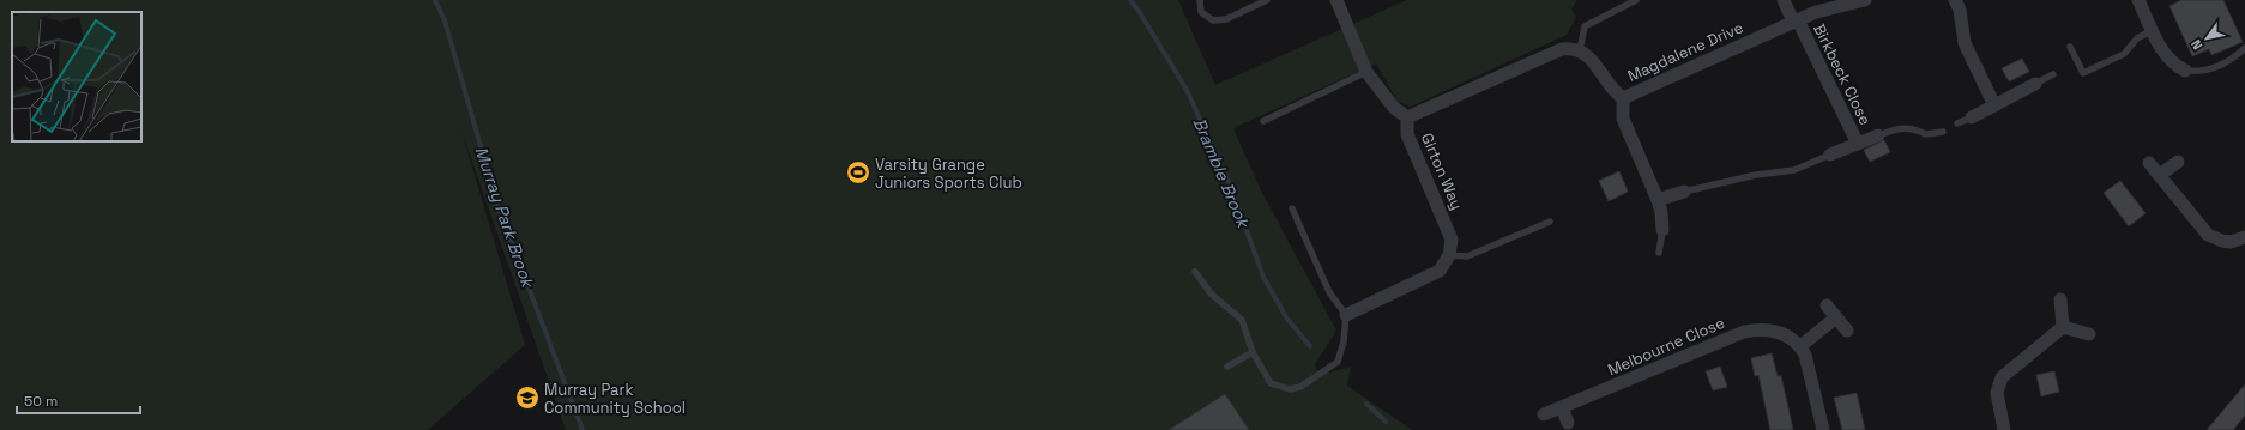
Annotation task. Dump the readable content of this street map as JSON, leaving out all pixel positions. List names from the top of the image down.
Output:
{
  "streets": {
    "street": [
      "Magdalene Drive",
      "Birkbeck Close",
      "Girton Way",
      "Melbourne Close"
    ]
  },
  "crossings": [
    ["Magdalene Drive", "Birkbeck Close"]
  ],
  "water": ["Bramble Brook", "Murray Park Brook"],
  "places": {
    "sports": ["Varsity Grange Juniors Sports Club"],
    "school or university": ["Murray Park Community School"]
  },
  "scale_bar": "50 m",
  "north": "bottom left"
}
